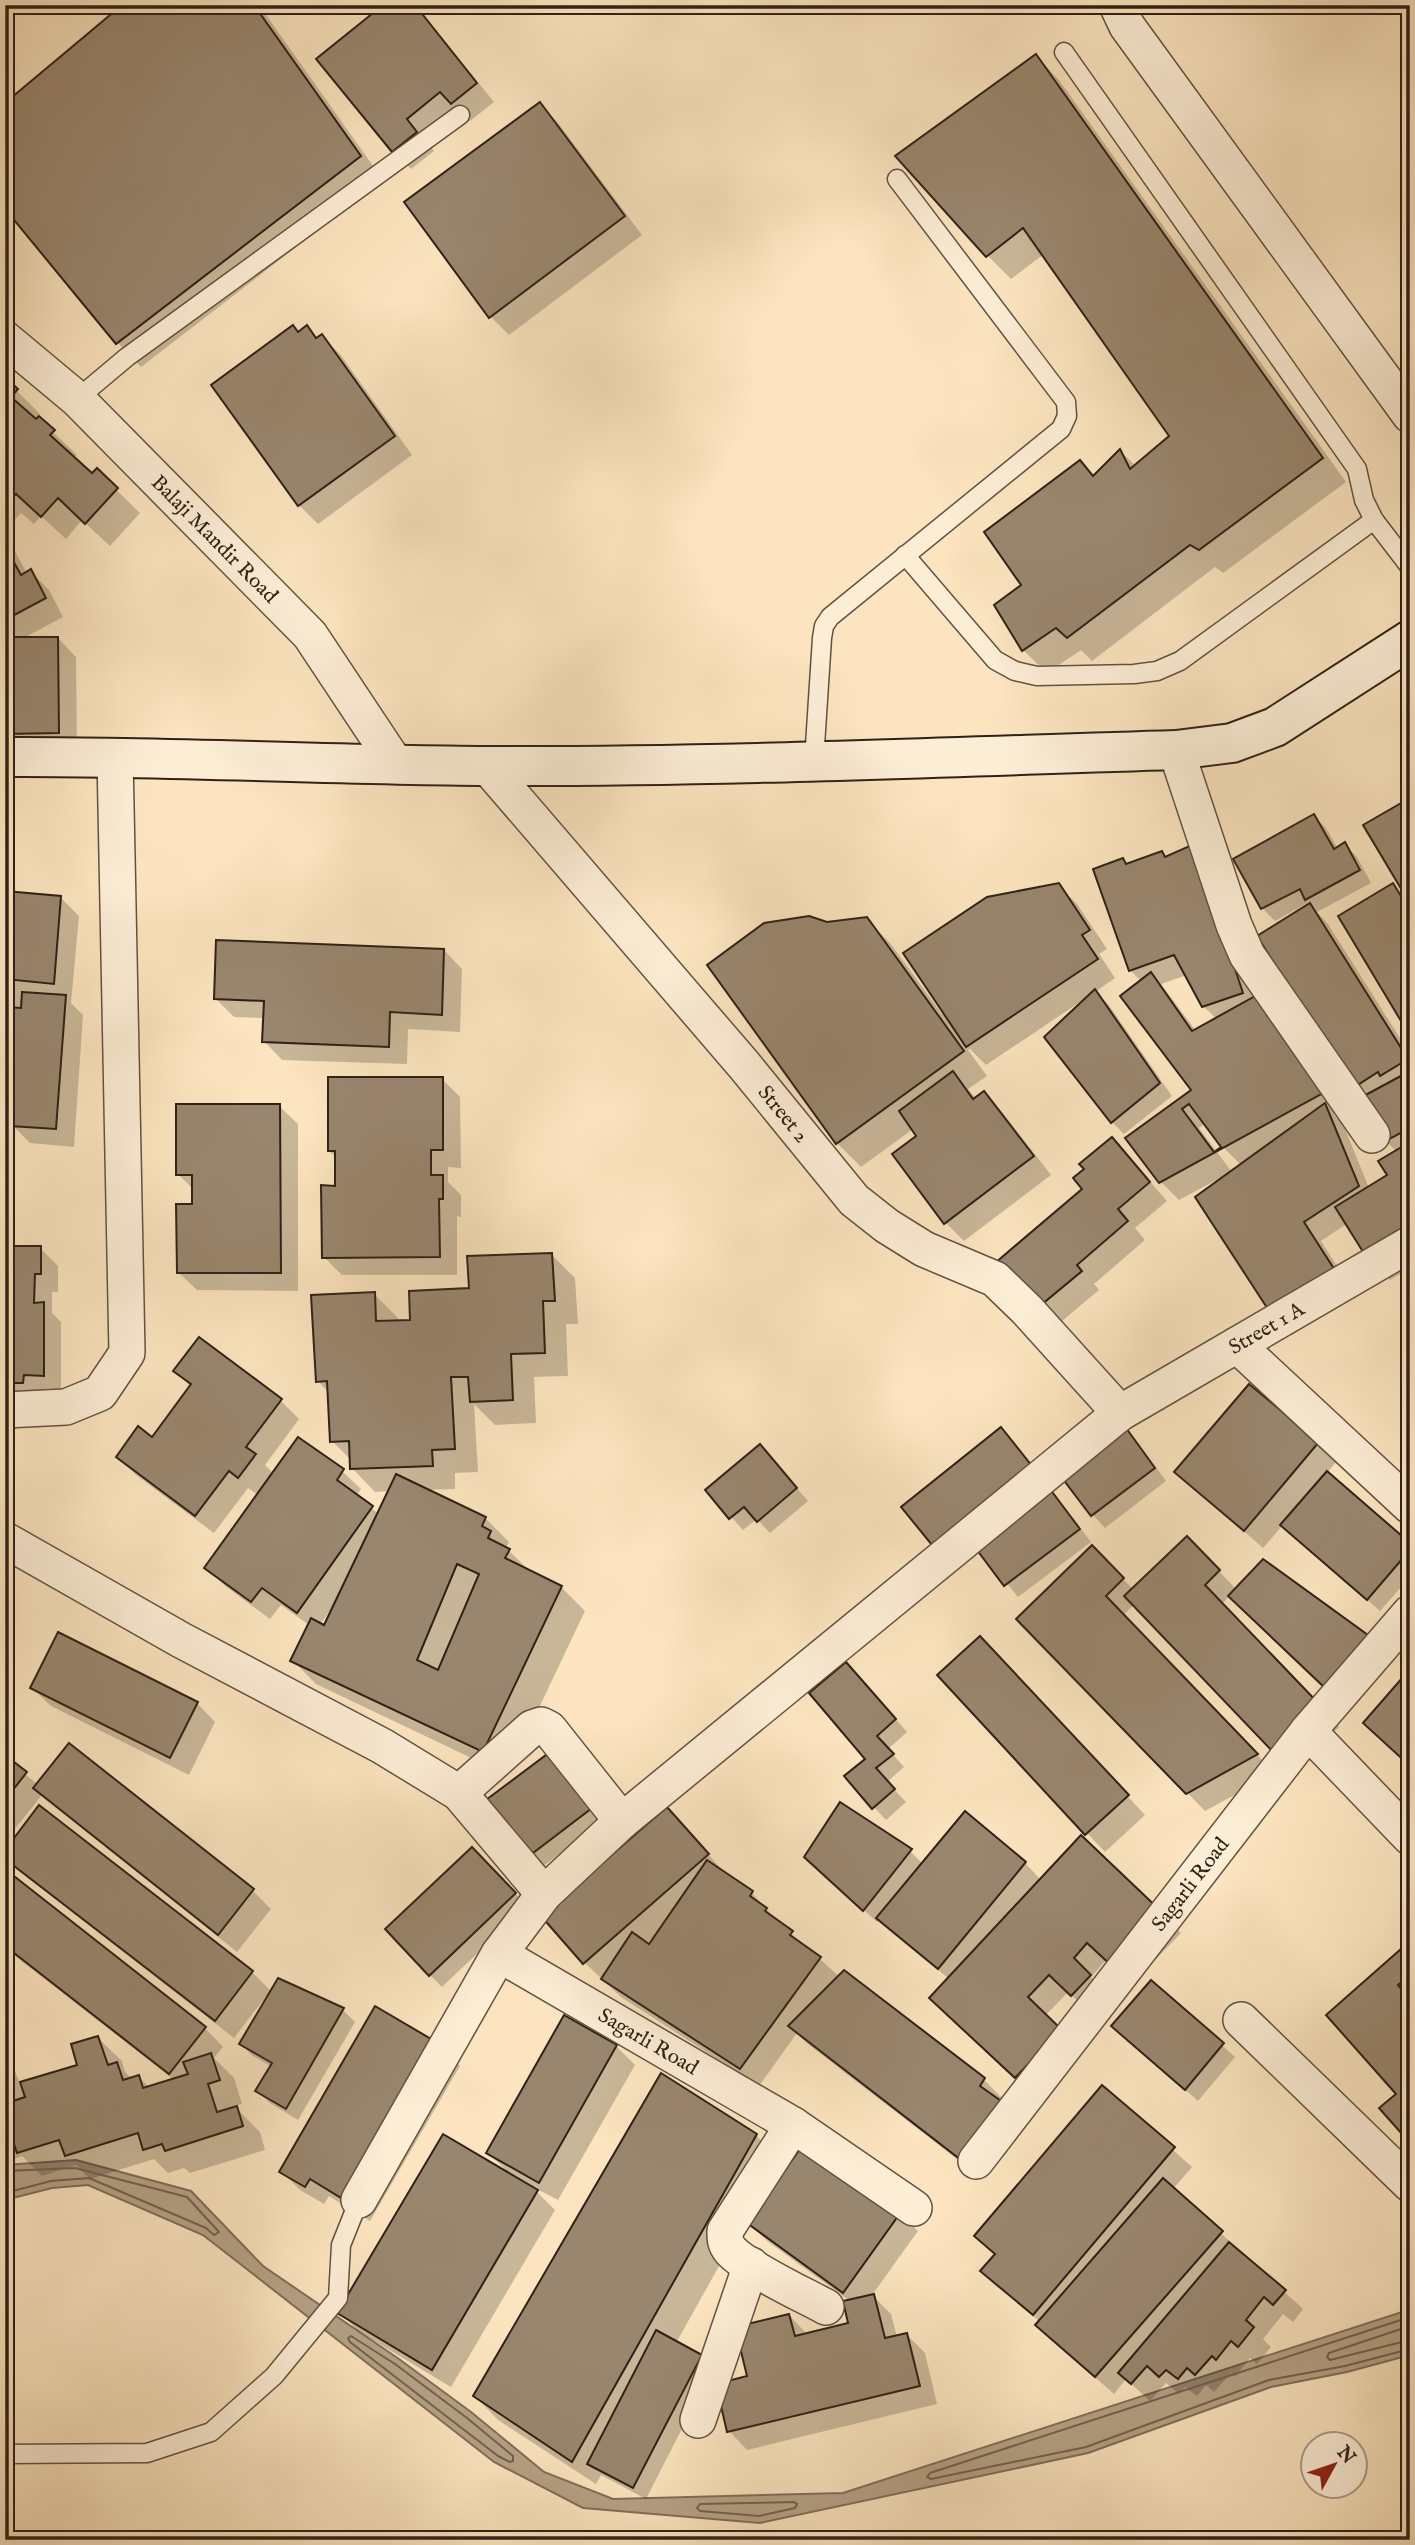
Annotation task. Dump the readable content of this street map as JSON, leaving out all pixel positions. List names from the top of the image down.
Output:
{
  "streets": {
    "street": [
      "Balaji Mandir Road",
      "Street 2",
      "Street 1 A",
      "Sagarli Road"
    ]
  },
  "crossings": [
    ["Street 2", "Street 1 A"],
    ["Street 1 A", "Sagarli Road"]
  ],
  "north": "top right"
}
